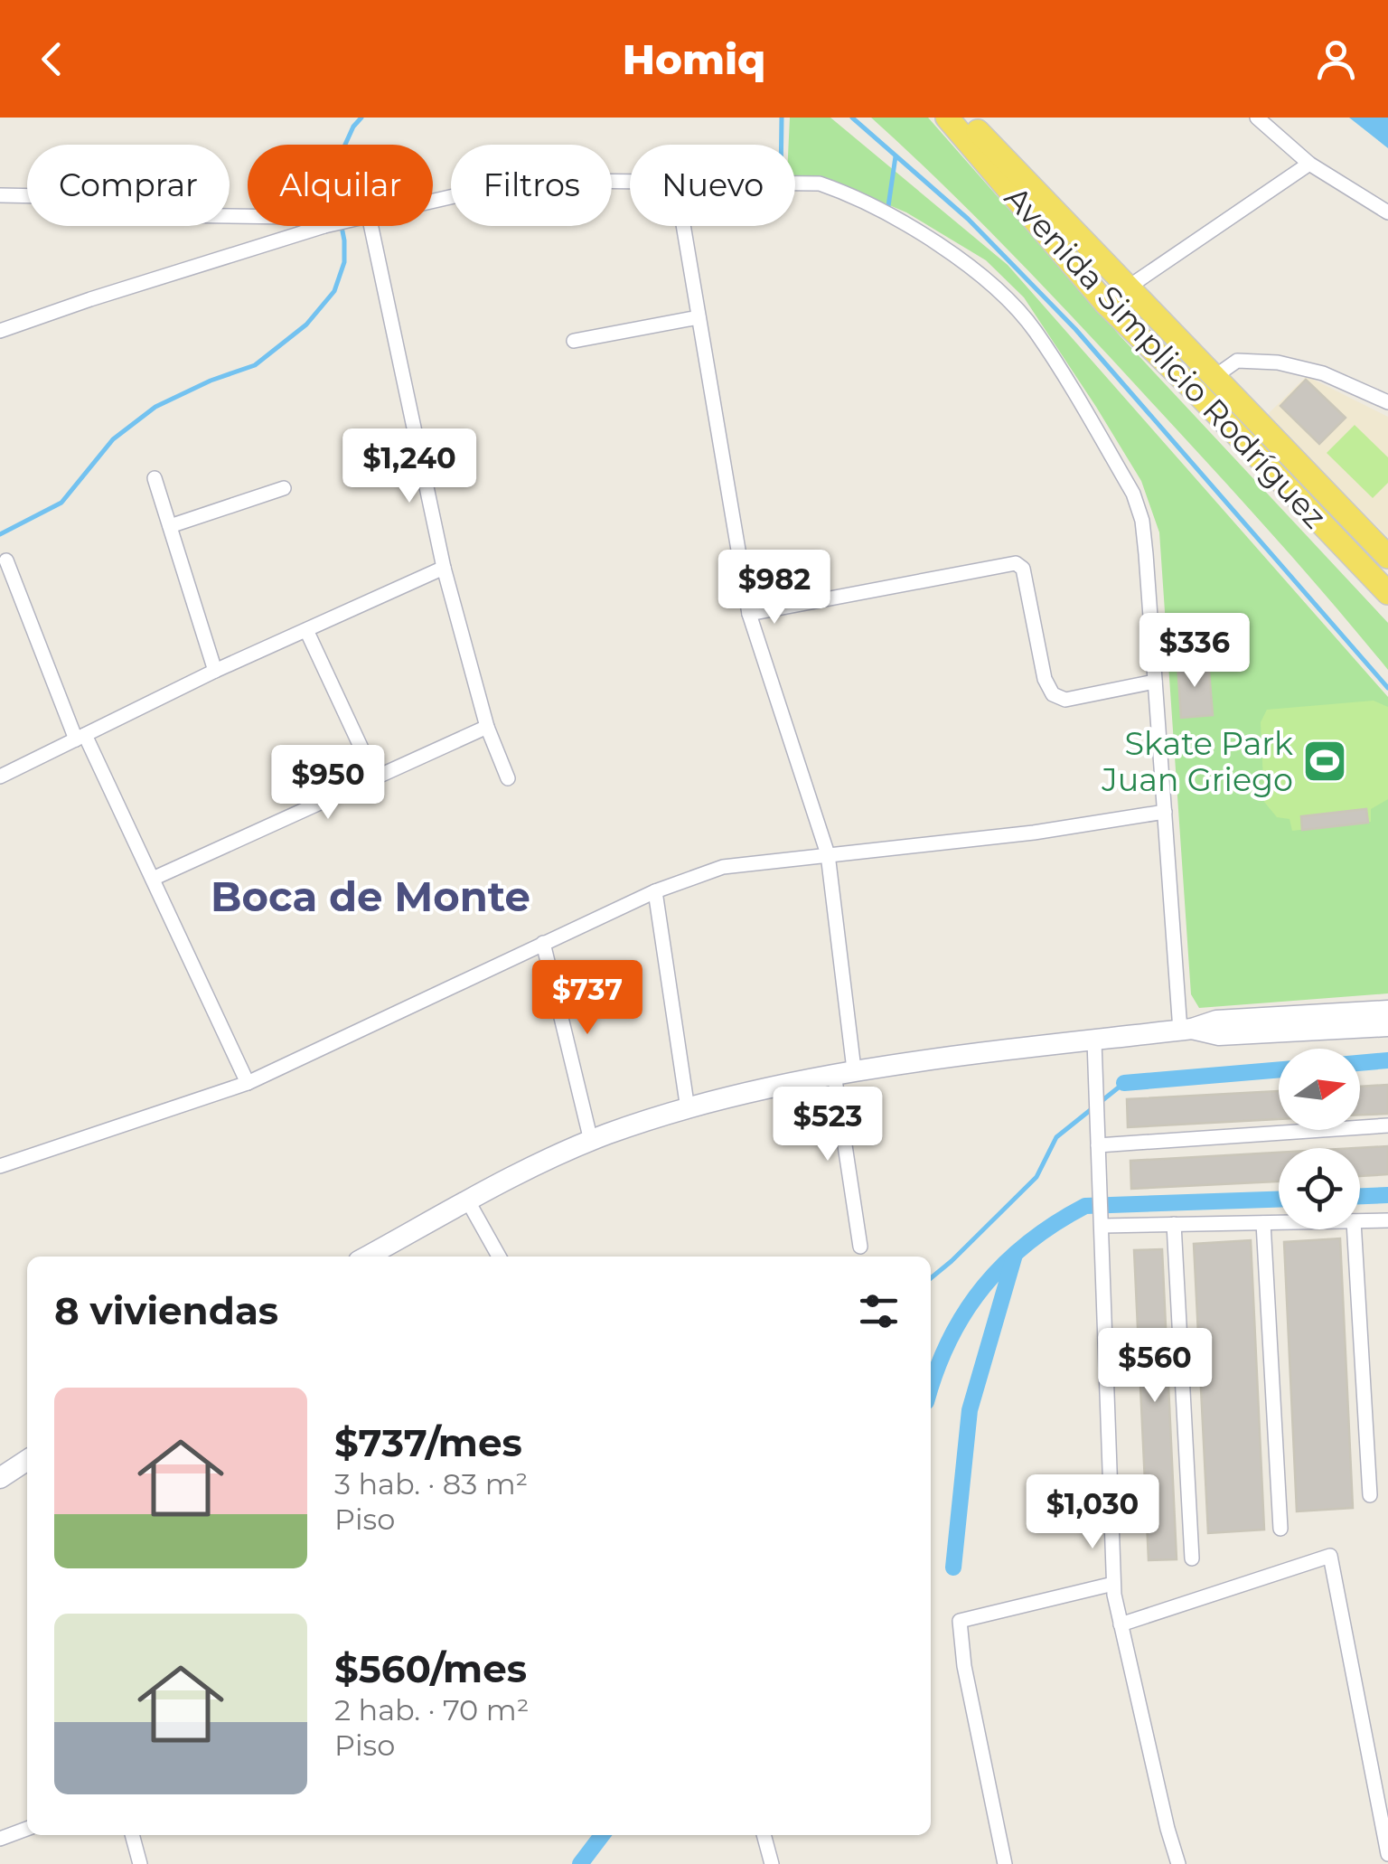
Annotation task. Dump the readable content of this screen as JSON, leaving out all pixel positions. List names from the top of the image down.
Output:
{
  "streets": {
    "main road": ["Avenida Simplicio Rodríguez"]
  },
  "districts": ["Boca de Monte"],
  "places": {
    "sports": ["Skate Park Juan Griego"]
  },
  "north": "right",
  "page": {
    "header": "Homiq",
    "chip": [
      "Comprar",
      "Alquilar",
      "Filtros",
      "Nuevo"
    ],
    "price": [
      "$1,240",
      "$982",
      "$336",
      "$950",
      "$737",
      "$523",
      "$560",
      "$1,030"
    ],
    "heading": "8 viviendas",
    "list": [
      {
        "name": "$737/mes",
        "note": "3 hab. · 83 m² · Piso"
      },
      {
        "name": "$560/mes",
        "note": "2 hab. · 70 m² · Piso"
      }
    ]
  }
}
